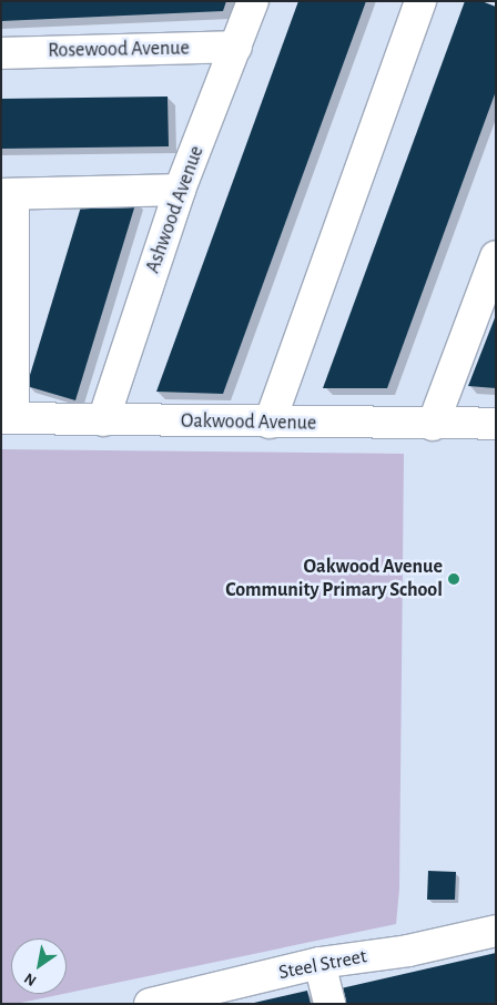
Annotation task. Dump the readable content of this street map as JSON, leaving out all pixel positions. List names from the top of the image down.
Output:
{
  "streets": {
    "street": [
      "Rosewood Avenue",
      "Ashwood Avenue",
      "Oakwood Avenue",
      "Steel Street"
    ]
  },
  "crossings": [
    ["Rosewood Avenue", "Ashwood Avenue"],
    ["Ashwood Avenue", "Oakwood Avenue"]
  ],
  "places": ["Oakwood Avenue Community Primary School"],
  "north": "bottom left"
}
